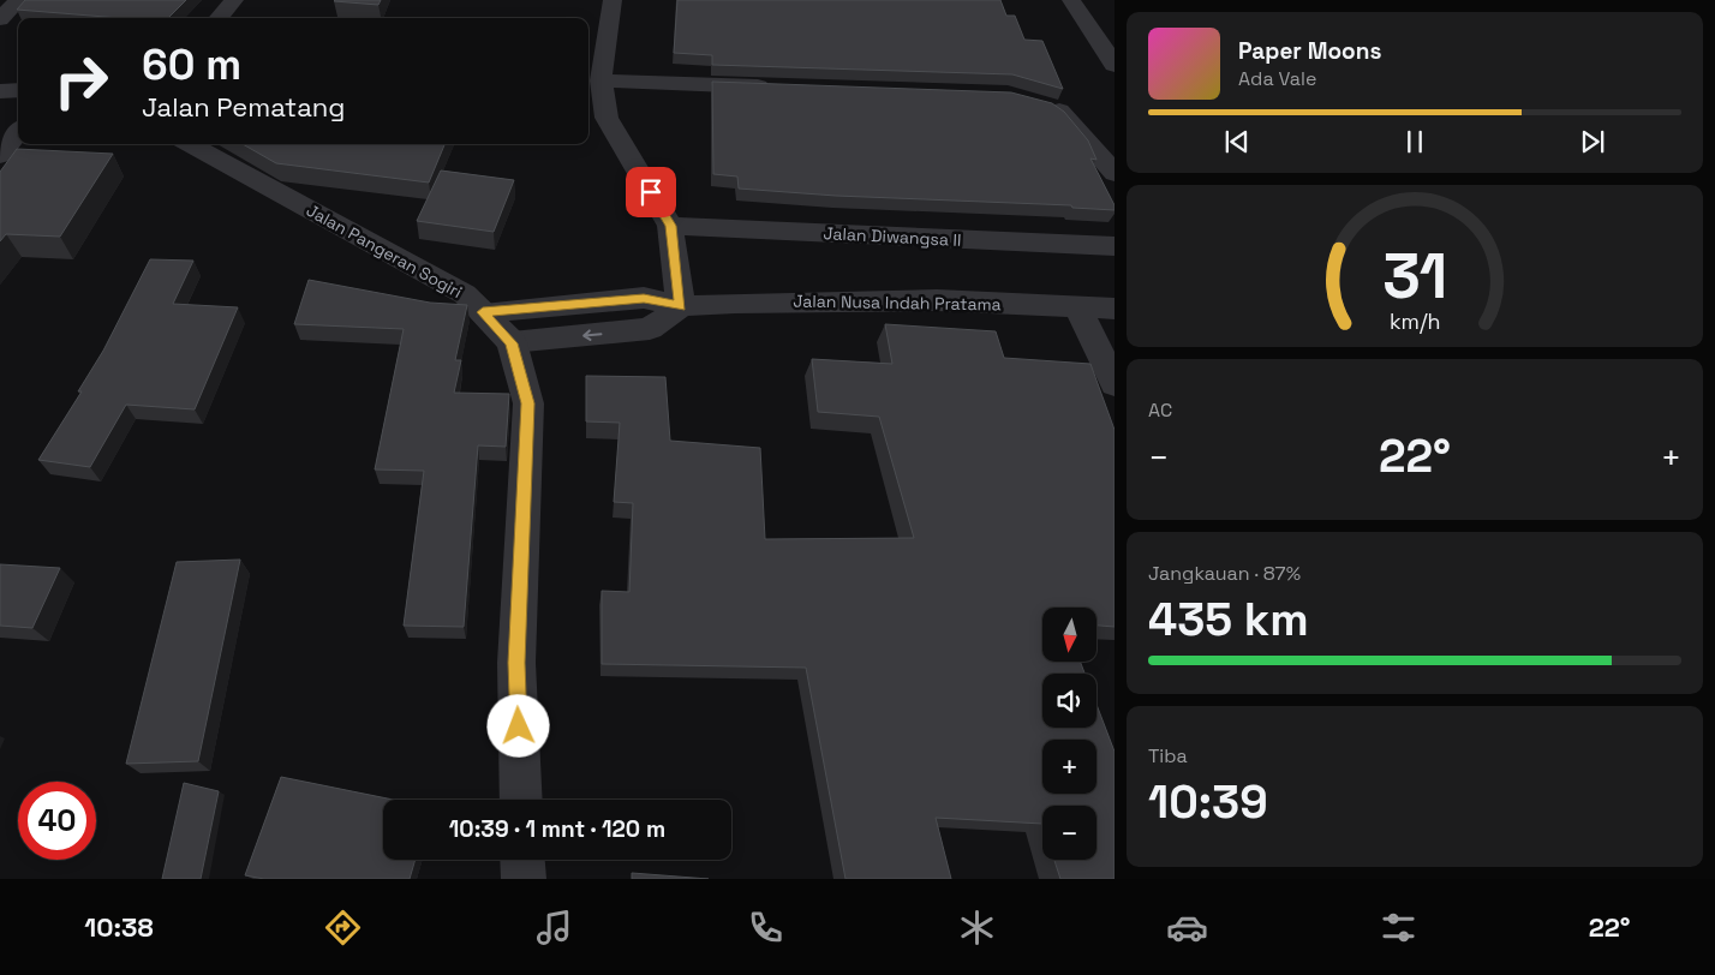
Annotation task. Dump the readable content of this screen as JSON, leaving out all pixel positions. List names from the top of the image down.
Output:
{
  "streets": {
    "street": ["Jalan Diwangsa II", "Jalan Pangeran Sogiri", "Jalan Nusa Indah Pratama"]
  },
  "crossings": [
    ["Jalan Pangeran Sogiri", "Jalan Nusa Indah Pratama"]
  ],
  "north": "bottom",
  "page": {
    "turn": ["60 m", "Jalan Pematang"],
    "song": ["Paper Moons", "Ada Vale"],
    "tile": [
      "AC",
      ["Jangkauan · 87%", "435 km"],
      ["Tiba", "10:39"]
    ],
    "heat": ["−", "22°", "+"],
    "map_buttons": ["+", "−"],
    "limit": "40",
    "trip": "10:39 · 1 mnt · 120 m",
    "tabs": ["10:38", "22°"],
    "gauge": ["31", "km/h"]
  }
}
